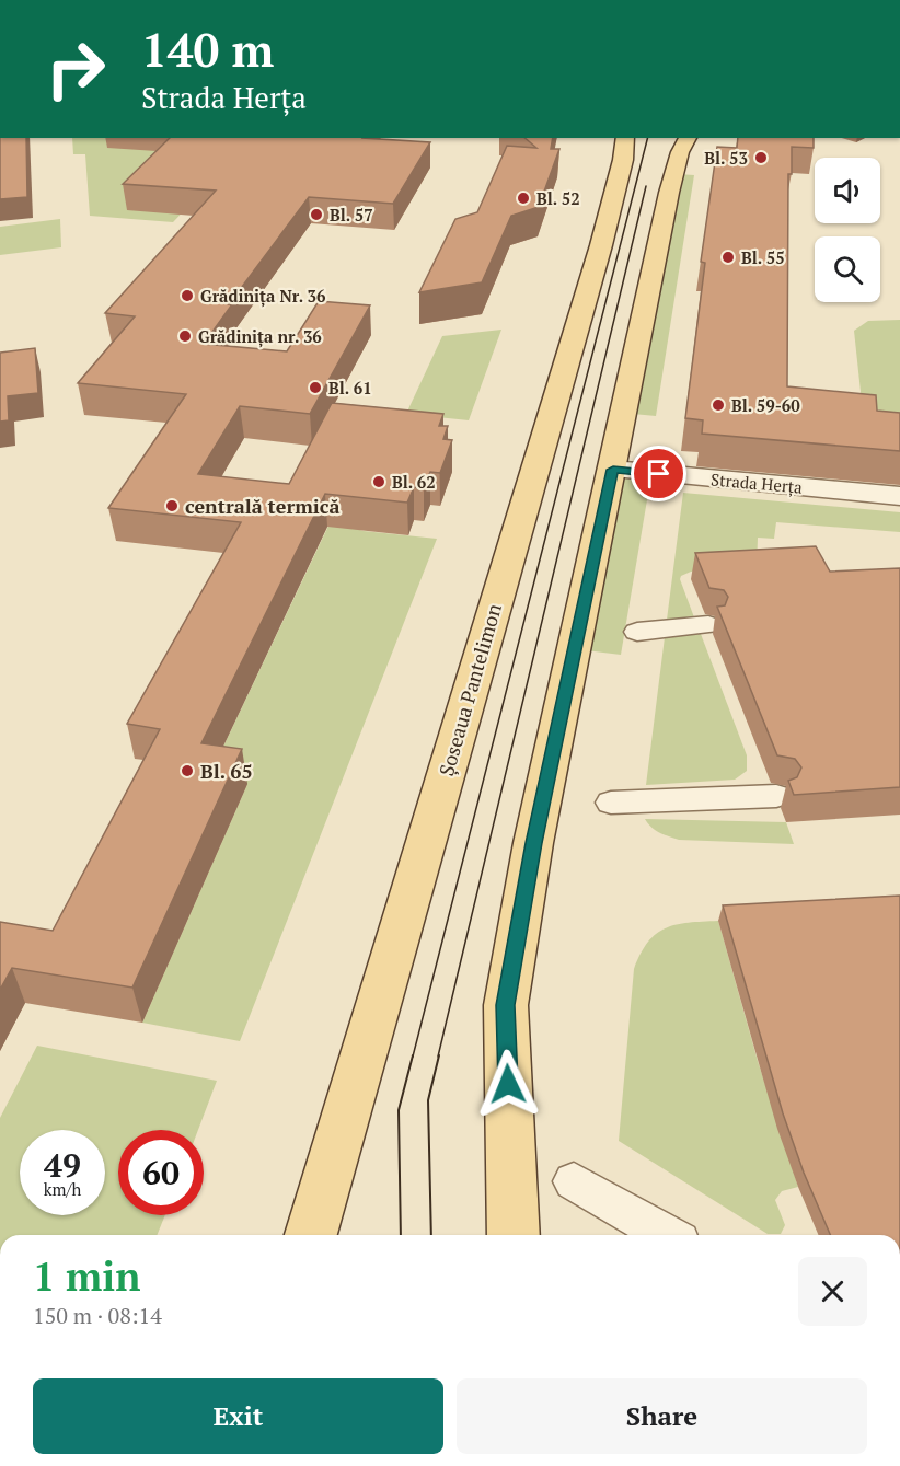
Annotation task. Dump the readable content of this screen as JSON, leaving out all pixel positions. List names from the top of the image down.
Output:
{
  "streets": {
    "main road": ["Șoseaua Pantelimon"],
    "street": ["Strada Herța"]
  },
  "places": [
    "Bl. 53",
    "Bl. 52",
    "Bl. 57",
    "Bl. 55",
    "Grădinița Nr. 36",
    "Grădinița nr. 36",
    "Bl. 61",
    "Bl. 59-60",
    "Bl. 62",
    "centrală termică",
    "Bl. 65"
  ],
  "page": {
    "turn": ["140 m", "Strada Herța"],
    "speed": "49 km/h",
    "limit": "60",
    "heading": ["1 min", "150 m · 08:14"],
    "buttons": ["Exit", "Share"]
  }
}
